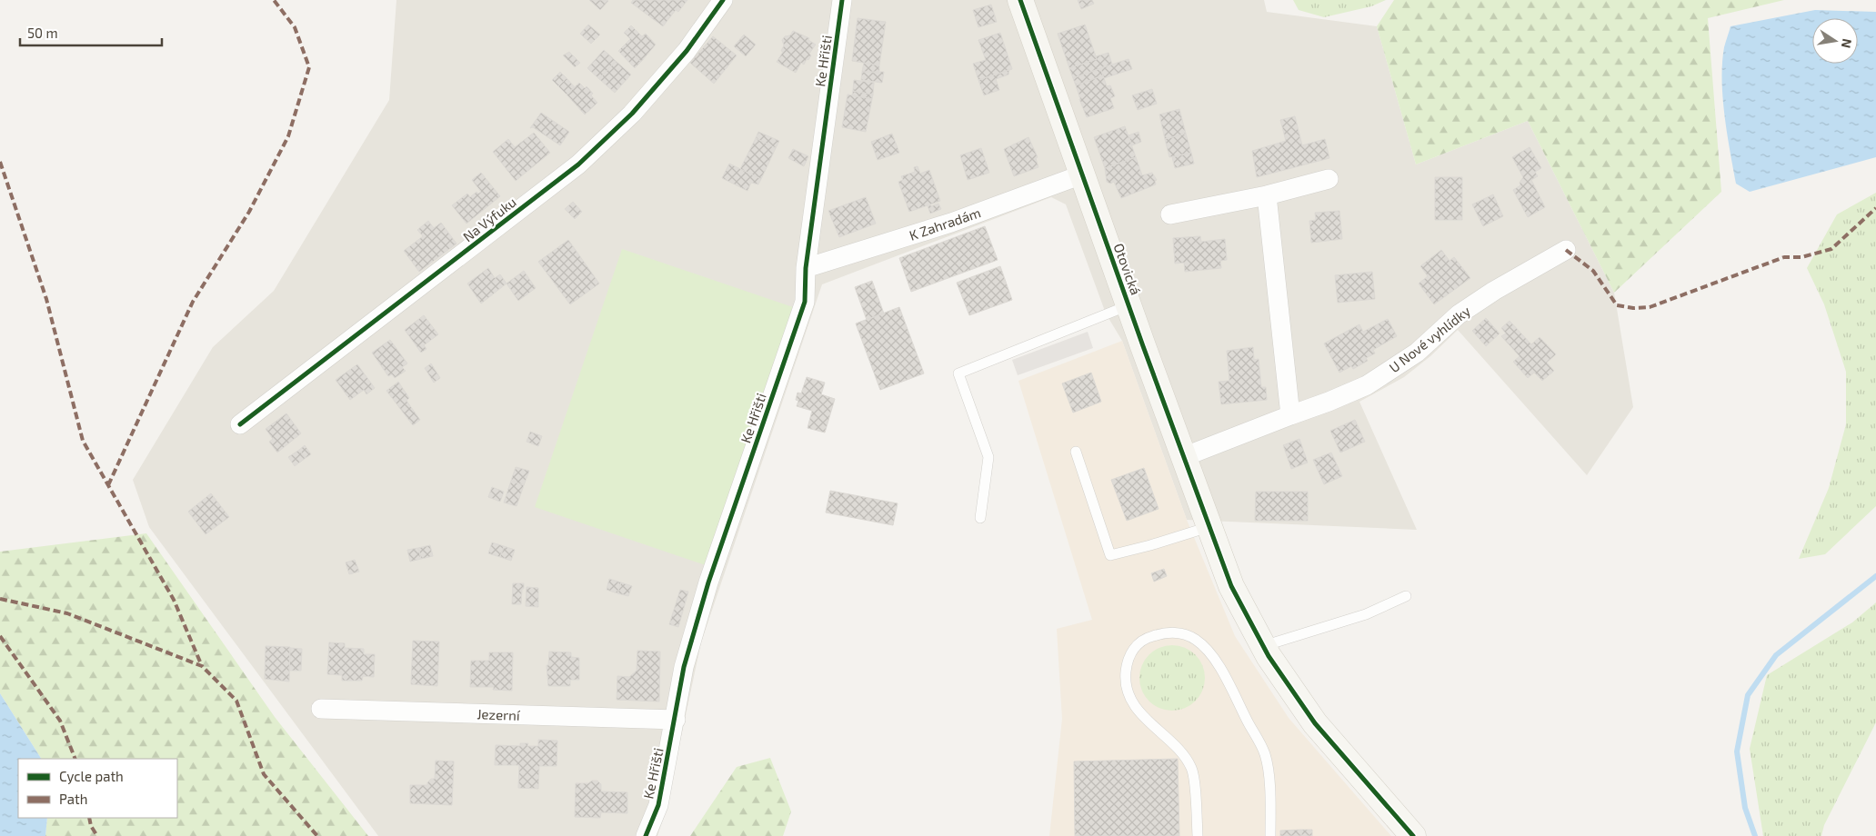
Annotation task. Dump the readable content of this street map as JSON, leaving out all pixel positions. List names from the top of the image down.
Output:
{
  "streets": {
    "street": [
      "Ke Hřišti",
      "Na Výfuku",
      "K Zahradám",
      "Otovická",
      "U Nové vyhlídky",
      "Jezerní"
    ]
  },
  "crossings": [
    ["Ke Hřišti", "K Zahradám"],
    ["Ke Hřišti", "Jezerní"],
    ["K Zahradám", "Otovická"],
    ["Otovická", "U Nové vyhlídky"]
  ],
  "legend": ["Cycle path", "Path"],
  "scale_bar": "50 m",
  "north": "right"
}
